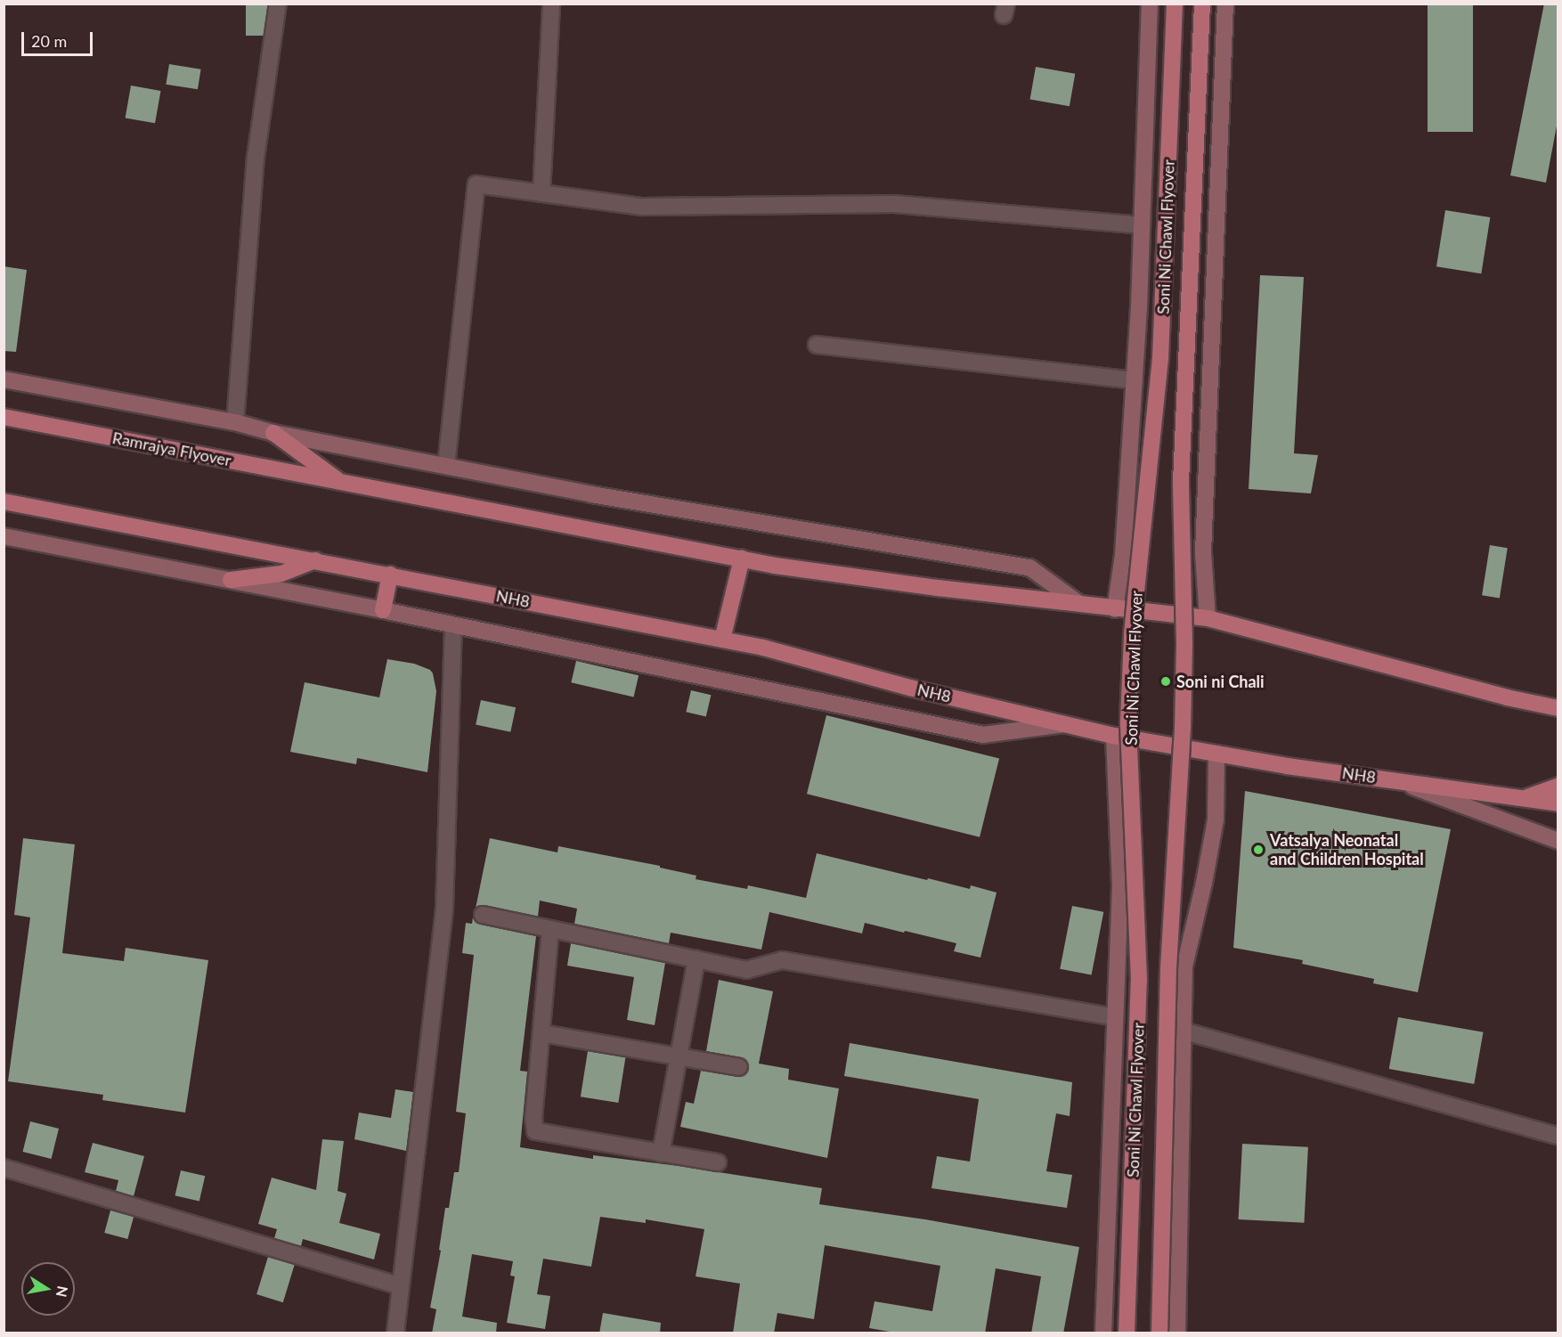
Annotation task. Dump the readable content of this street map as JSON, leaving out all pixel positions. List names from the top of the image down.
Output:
{
  "streets": {
    "main road": ["Soni Ni Chawl Flyover", "Ramrajya Flyover", "NH8"]
  },
  "places": ["Soni ni Chali", "Vatsalya Neonatal and Children Hospital"],
  "scale_bar": "20 m",
  "north": "right"
}
